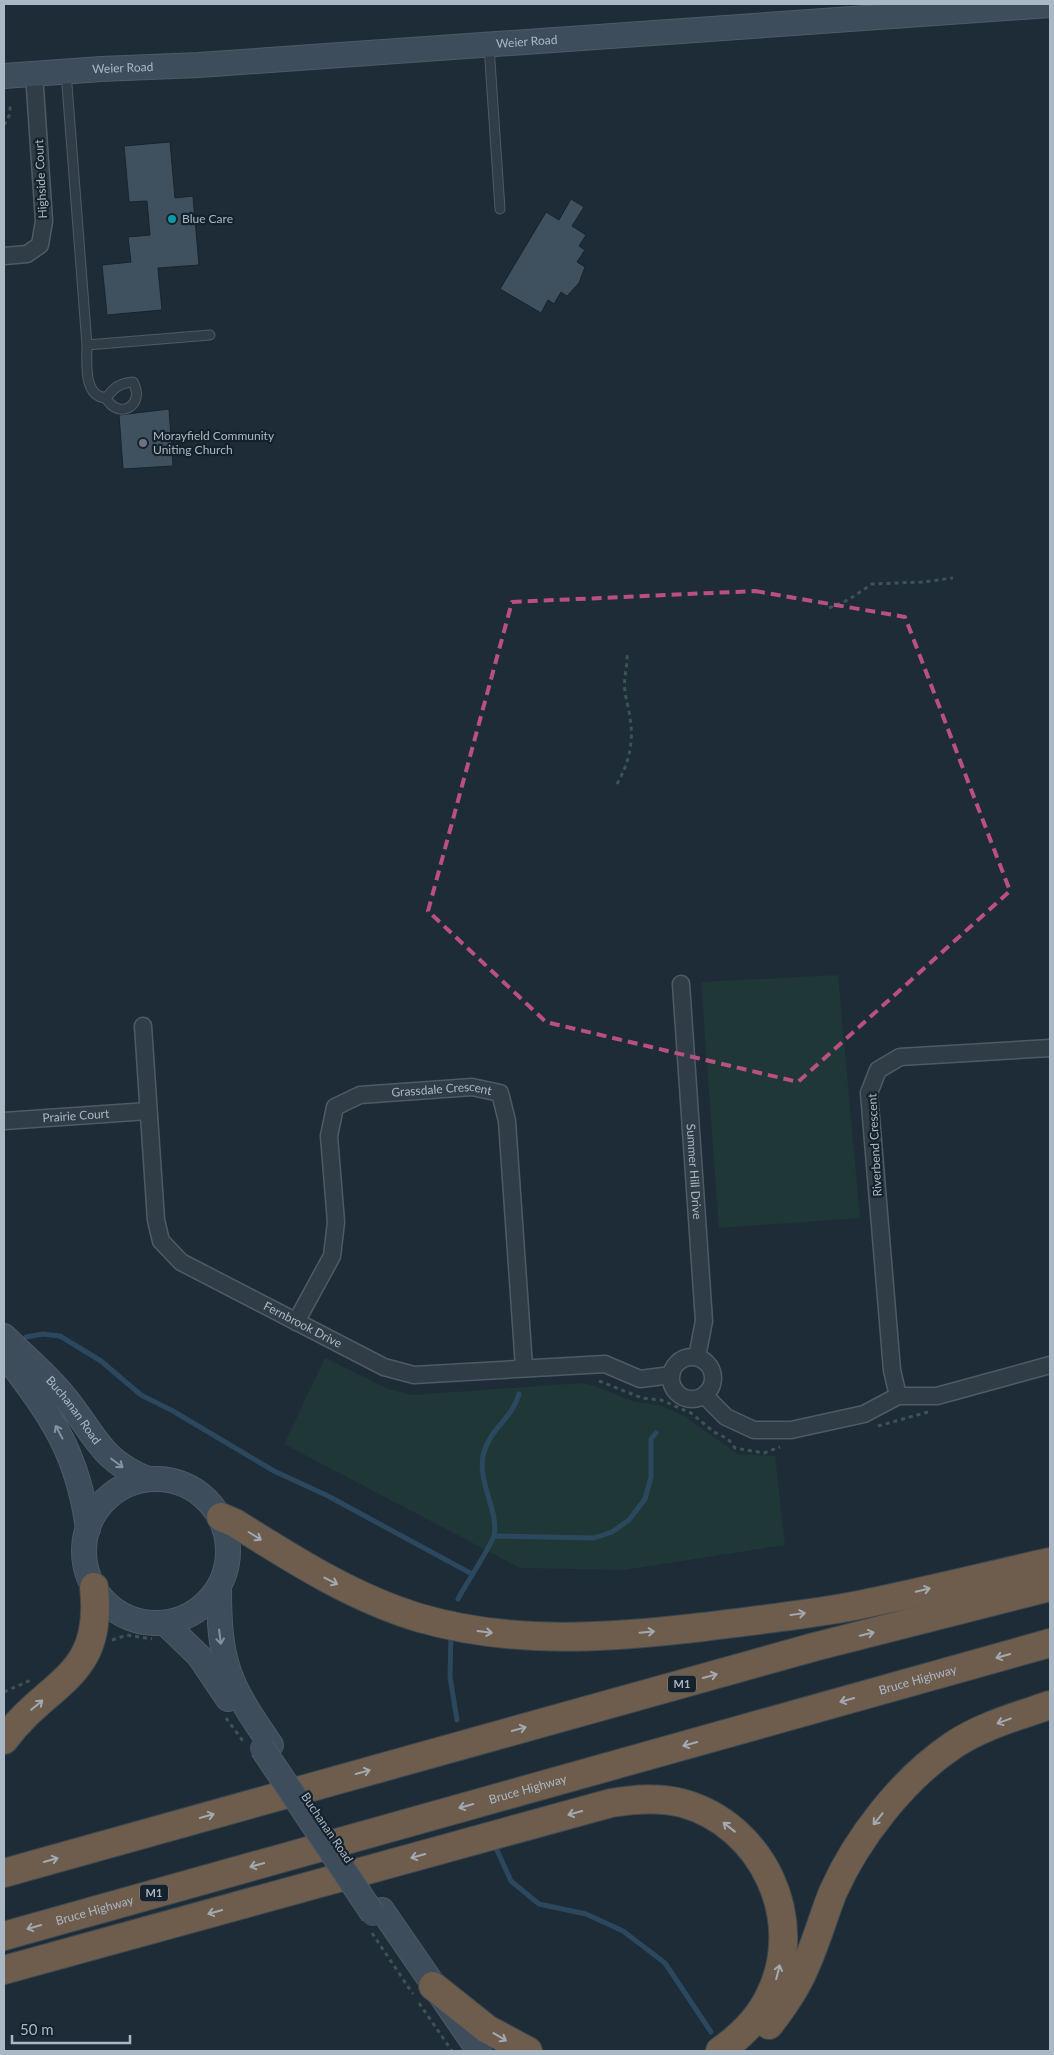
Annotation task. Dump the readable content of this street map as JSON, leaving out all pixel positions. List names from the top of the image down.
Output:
{
  "streets": {
    "highway": ["Bruce Highway", "M1"],
    "main road": ["Weier Road", "Buchanan Road"],
    "street": [
      "Highside Court",
      "Grassdale Crescent",
      "Prairie Court",
      "Riverbend Crescent",
      "Summer Hill Drive",
      "Fernbrook Drive"
    ]
  },
  "crossings": [
    ["Weier Road", "Highside Court"],
    ["Grassdale Crescent", "Fernbrook Drive"],
    ["Prairie Court", "Fernbrook Drive"],
    ["Summer Hill Drive", "Fernbrook Drive"]
  ],
  "places": ["Blue Care", "Morayfield Community Uniting Church"],
  "scale_bar": "50 m"
}
